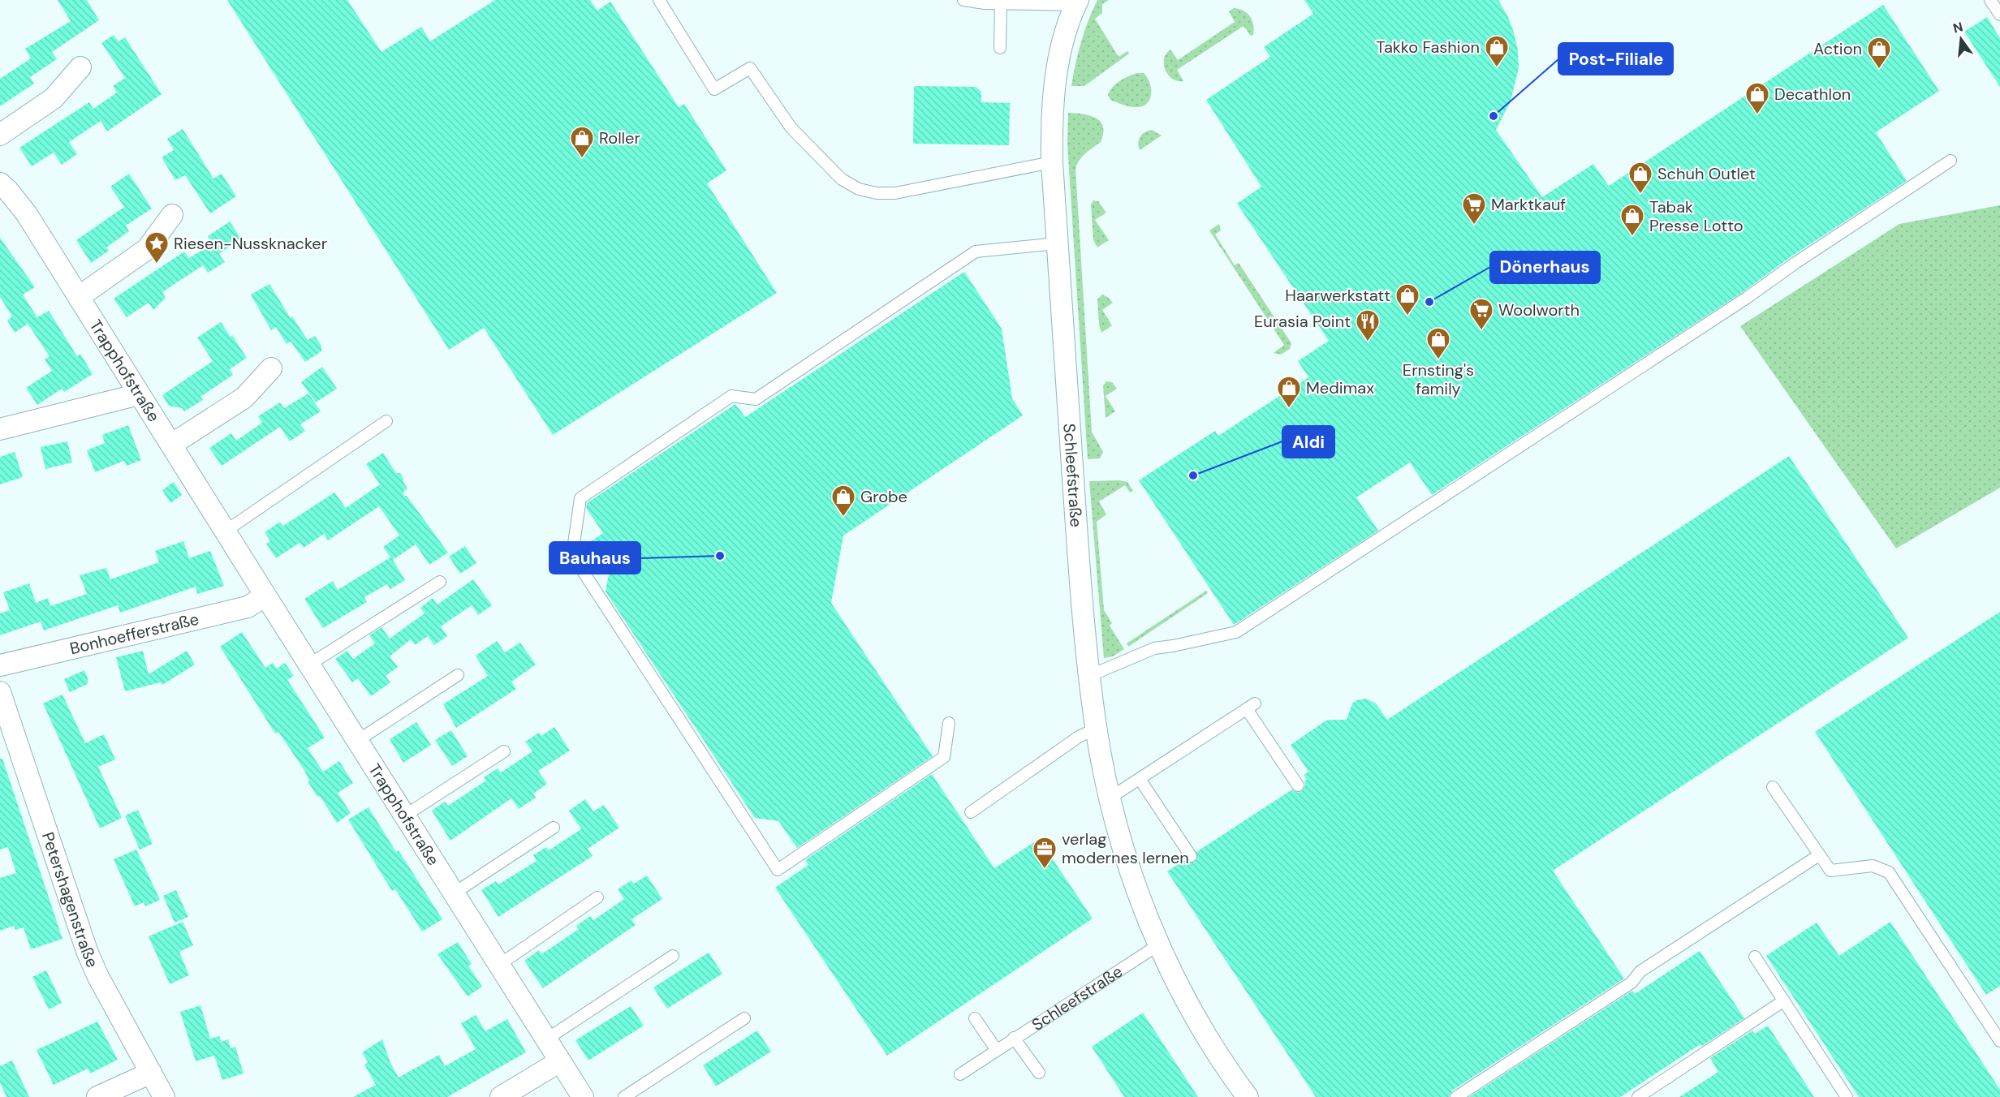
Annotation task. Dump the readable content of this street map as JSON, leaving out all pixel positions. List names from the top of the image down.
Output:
{
  "streets": {
    "street": [
      "Trapphofstraße",
      "Schleefstraße",
      "Bonhoefferstraße",
      "Petershagenstraße"
    ]
  },
  "crossings": [
    ["Trapphofstraße", "Bonhoefferstraße"]
  ],
  "places": {
    "shop": [
      "Takko Fashion",
      "Action",
      "Decathlon",
      "Roller",
      "Schuh Outlet",
      "Tabak Presse Lotto",
      "Haarwerkstatt",
      "Ernsting's family",
      "Medimax",
      "Grobe"
    ],
    "other": [
      "Post-Filiale",
      "Dönerhaus",
      "Aldi",
      "Bauhaus"
    ],
    "supermarket": ["Marktkauf", "Woolworth"],
    "place": ["Riesen-Nussknacker"],
    "restaurant": ["Eurasia Point"],
    "office": ["verlag modernes lernen"]
  },
  "north": "top"
}
